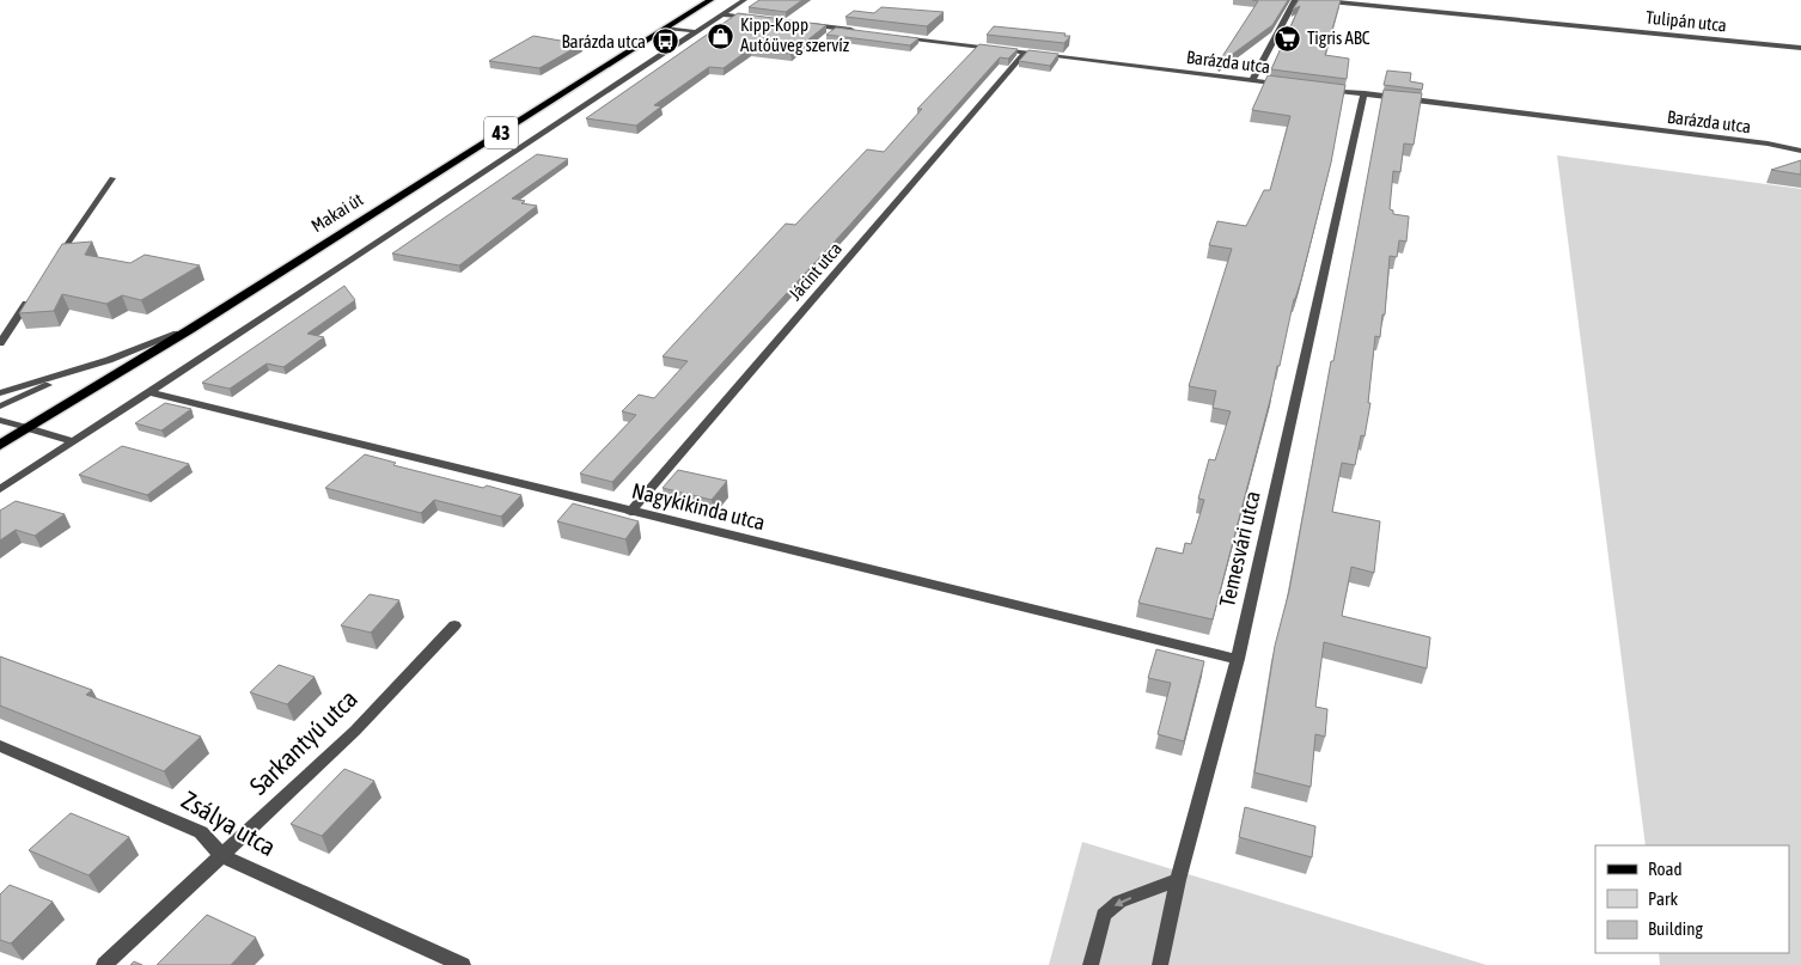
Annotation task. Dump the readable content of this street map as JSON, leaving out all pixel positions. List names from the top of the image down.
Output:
{
  "streets": {
    "main road": ["43", "Makai út"],
    "street": [
      "Tulipán utca",
      "Barázda utca",
      "Jácint utca",
      "Nagykikinda utca",
      "Temesvári utca",
      "Sarkantyú utca",
      "Zsálya utca"
    ]
  },
  "crossings": [
    ["Barázda utca", "Jácint utca"],
    ["Barázda utca", "Temesvári utca"],
    ["Jácint utca", "Nagykikinda utca"],
    ["Nagykikinda utca", "Temesvári utca"],
    ["Sarkantyú utca", "Zsálya utca"]
  ],
  "places": {
    "shop": ["Kipp-Kopp Autóüveg szervíz"],
    "supermarket": ["Tigris ABC"],
    "bus stop": ["Barázda utca"]
  },
  "legend": ["Road", "Park", "Building"]
}
